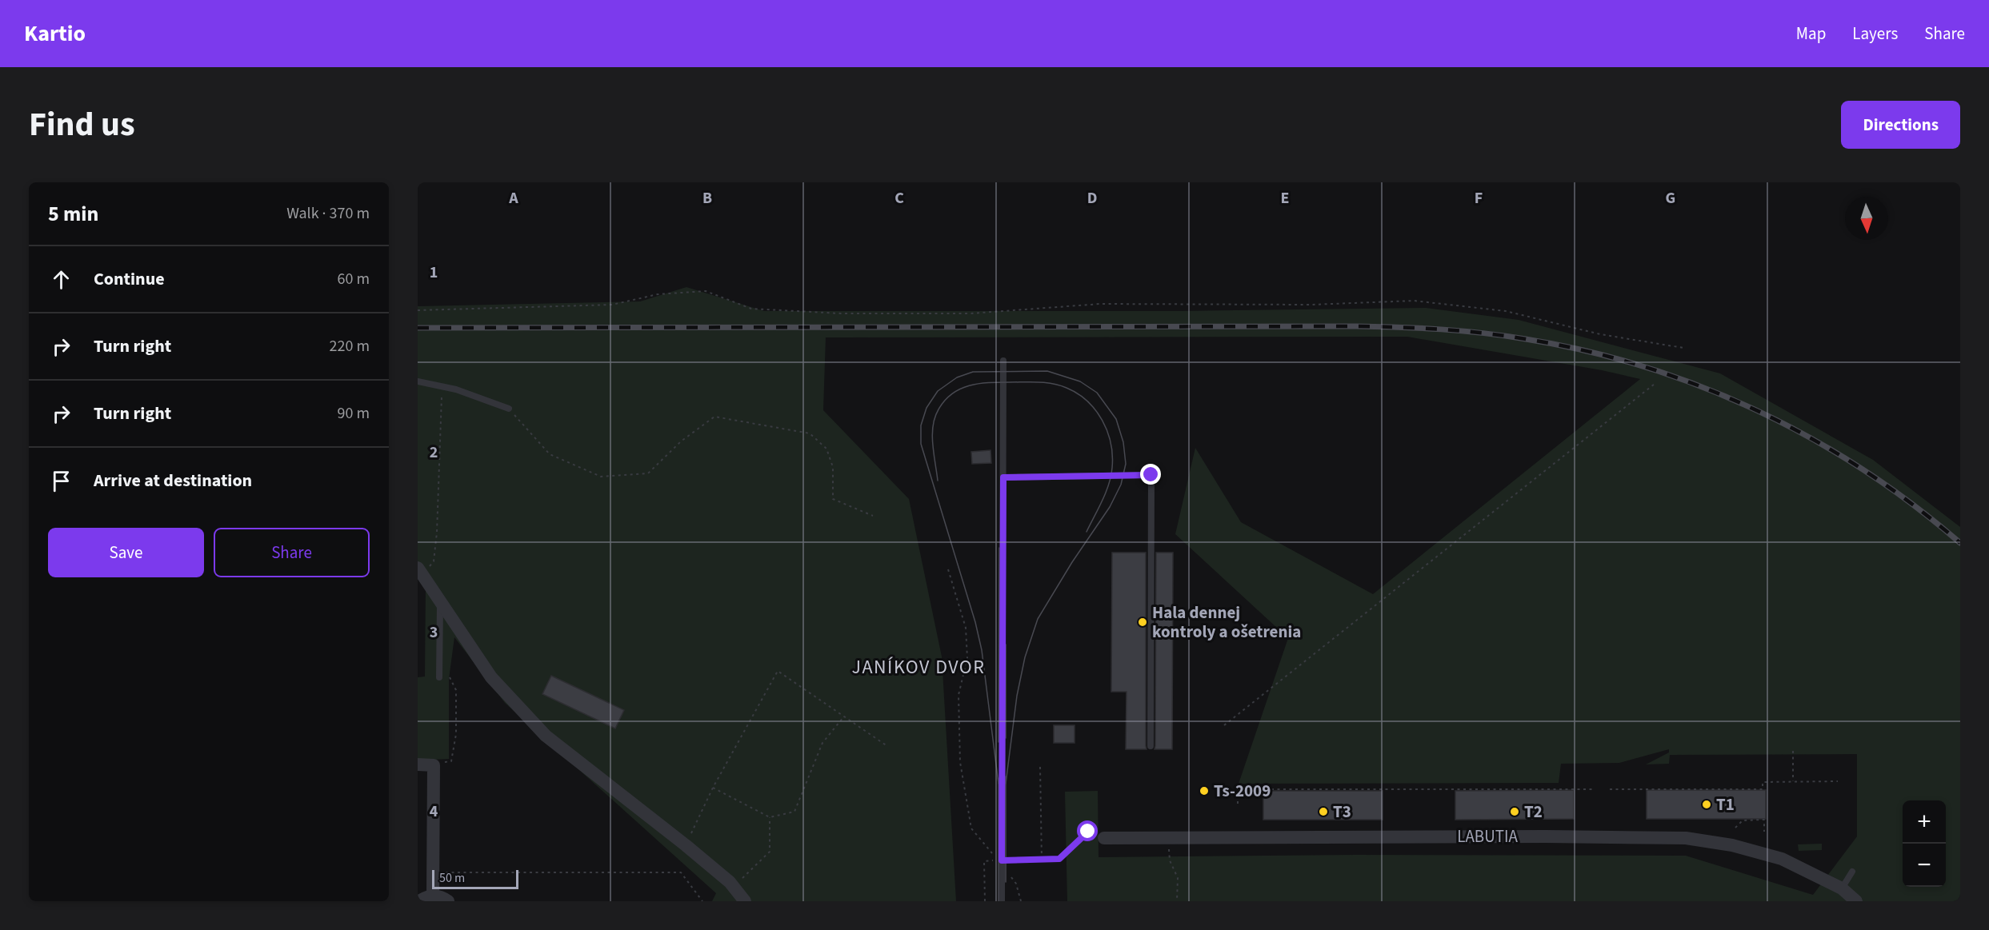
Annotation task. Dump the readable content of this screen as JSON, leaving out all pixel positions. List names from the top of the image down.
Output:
{
  "streets": {
    "street": ["LABUTIA"]
  },
  "districts": ["JANÍKOV DVOR"],
  "places": [
    "Hala dennej kontroly a ošetrenia",
    "Ts-2009",
    "T1",
    "T3",
    "T2"
  ],
  "scale_bar": "50 m",
  "north": "bottom",
  "page": {
    "header": "Kartio",
    "nav": ["Map", "Layers", "Share"],
    "title": "Find us",
    "buttons": [
      "Directions",
      ["Save", "Share"]
    ],
    "heading": ["5 min", "Walk · 370 m"],
    "list": [
      ["Continue", "60 m"],
      ["Turn right", "220 m"],
      ["Turn right", "90 m"],
      "Arrive at destination"
    ],
    "map_buttons": ["+", "−"],
    "scale": "50 m"
  },
  "grid": {
    "columns": [
      "A",
      "B",
      "C",
      "D",
      "E",
      "F",
      "G"
    ],
    "rows": [
      "1",
      "2",
      "3",
      "4"
    ]
  }
}
